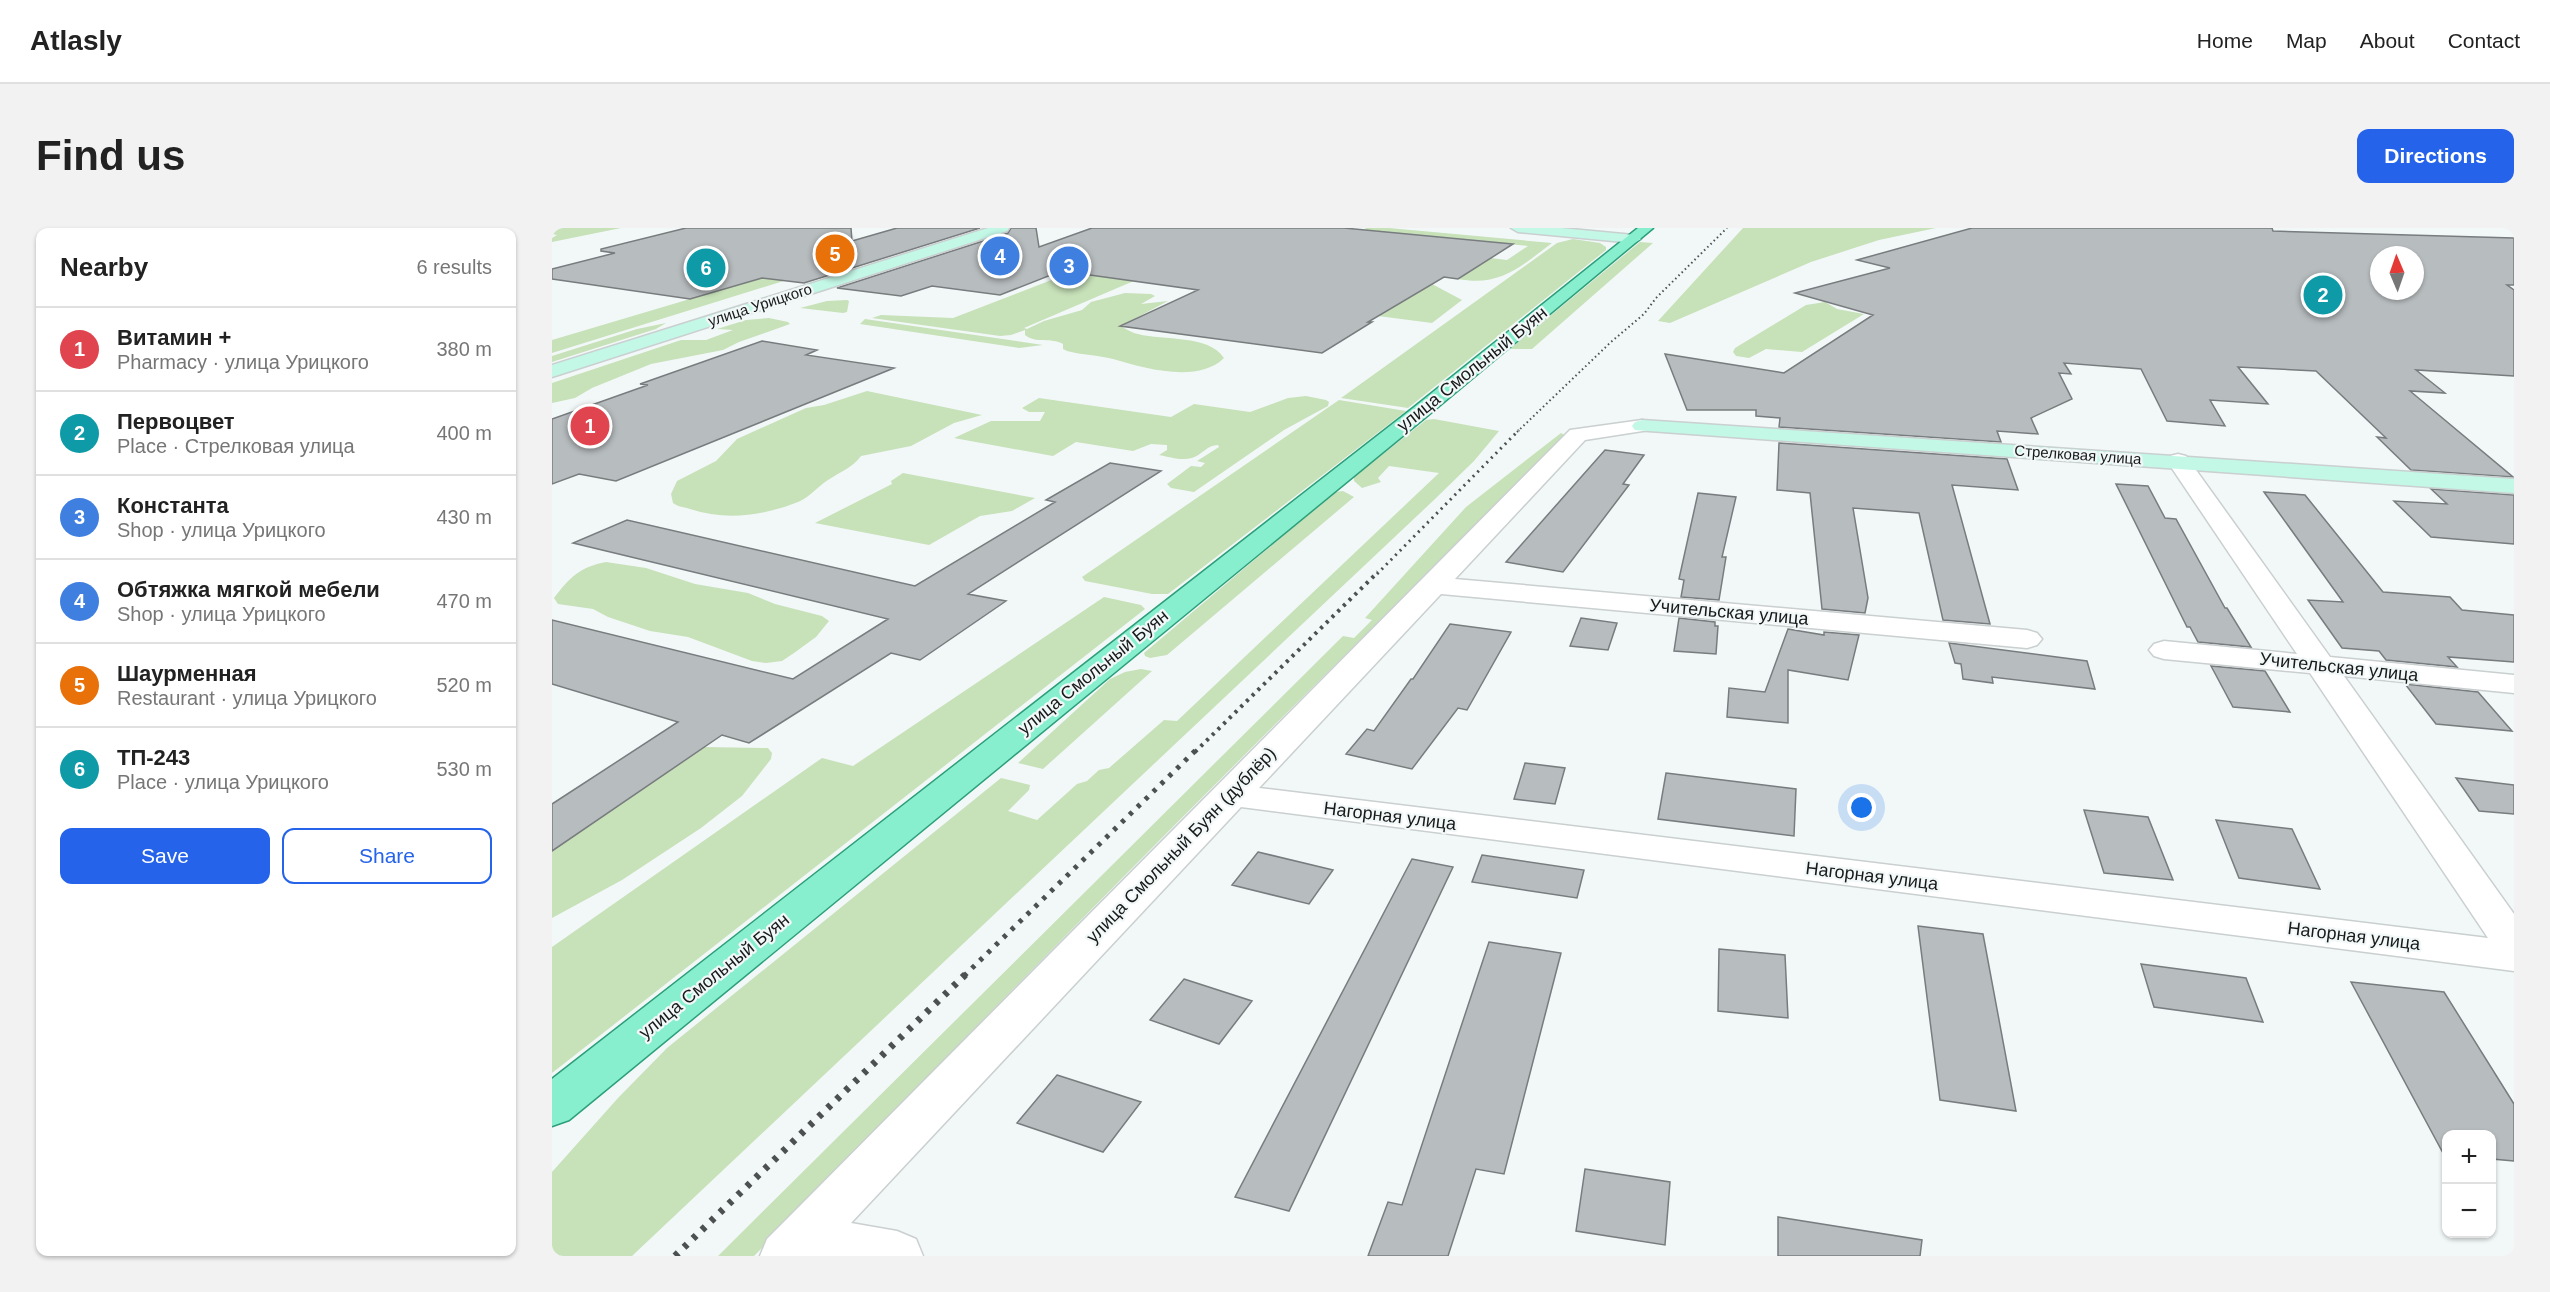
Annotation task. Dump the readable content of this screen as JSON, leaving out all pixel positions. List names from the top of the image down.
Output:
{
  "streets": {
    "main road": ["улица Урицкого", "улица Смольный Буян", "Стрелковая улица"],
    "street": ["Учительская улица", "Нагорная улица", "улица Смольный Буян (дублёр)"]
  },
  "crossings": [
    ["Стрелковая улица", "улица Смольный Буян (дублёр)"],
    ["Учительская улица", "улица Смольный Буян (дублёр)"],
    ["Нагорная улица", "улица Смольный Буян (дублёр)"]
  ],
  "north": "top",
  "page": {
    "header": "Atlasly",
    "nav": [
      "Home",
      "Map",
      "About",
      "Contact"
    ],
    "buttons": [
      "Directions",
      ["Save", "Share"]
    ],
    "title": "Find us",
    "heading": ["Nearby", "6 results"],
    "pins": [
      "5",
      "4",
      "3",
      "6",
      "2",
      "1"
    ],
    "list": [
      {
        "mark": "1",
        "name": "Витамин +",
        "note": "Pharmacy · улица Урицкого",
        "value": "380 m"
      },
      {
        "mark": "2",
        "name": "Первоцвет",
        "note": "Place · Стрелковая улица",
        "value": "400 m"
      },
      {
        "mark": "3",
        "name": "Константа",
        "note": "Shop · улица Урицкого",
        "value": "430 m"
      },
      {
        "mark": "4",
        "name": "Обтяжка мягкой мебели",
        "note": "Shop · улица Урицкого",
        "value": "470 m"
      },
      {
        "mark": "5",
        "name": "Шаурменная",
        "note": "Restaurant · улица Урицкого",
        "value": "520 m"
      },
      {
        "mark": "6",
        "name": "ТП-243",
        "note": "Place · улица Урицкого",
        "value": "530 m"
      }
    ],
    "map_buttons": ["+", "−"]
  }
}
